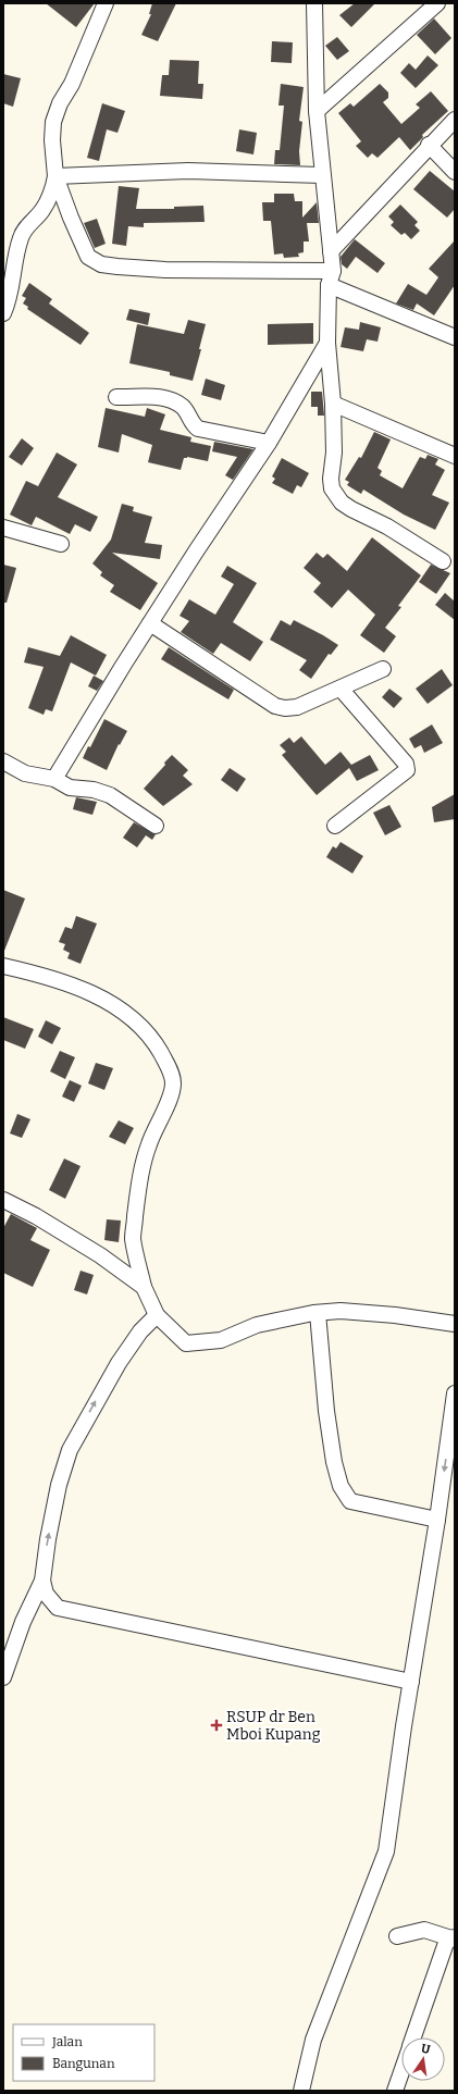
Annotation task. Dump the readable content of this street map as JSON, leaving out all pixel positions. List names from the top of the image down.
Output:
{
  "places": {
    "health": ["RSUP dr Ben Mboi Kupang"]
  },
  "legend": ["Jalan", "Bangunan"],
  "north": "top"
}
